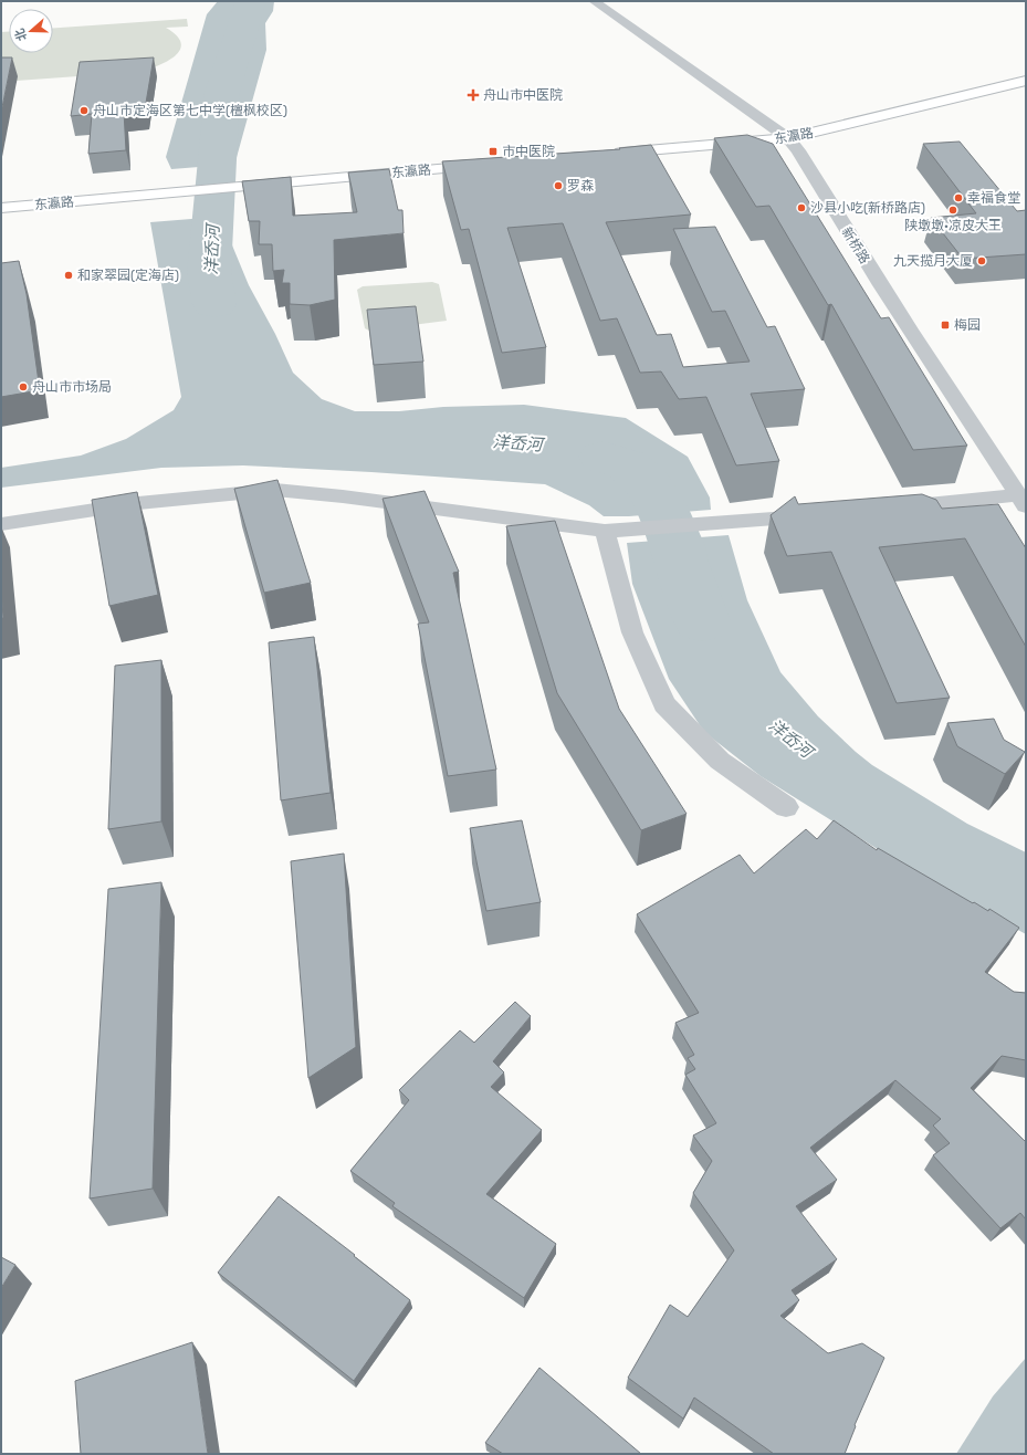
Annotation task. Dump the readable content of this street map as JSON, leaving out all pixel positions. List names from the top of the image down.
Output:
{
  "streets": {
    "main road": ["东瀛路"],
    "street": ["新桥路"]
  },
  "crossings": [
    ["东瀛路", "新桥路"]
  ],
  "water": ["洋岙河"],
  "places": {
    "health": ["舟山市中医院"],
    "other": [
      "舟山市定海区第七中学(檀枫校区)",
      "罗森",
      "幸福食堂",
      "沙县小吃(新桥路店)",
      "陕墩墩·凉皮大王",
      "九天揽月大厦",
      "和家翠园(定海店)",
      "舟山市市场局"
    ],
    "transit": ["市中医院", "梅园"]
  },
  "north": "left"
}
